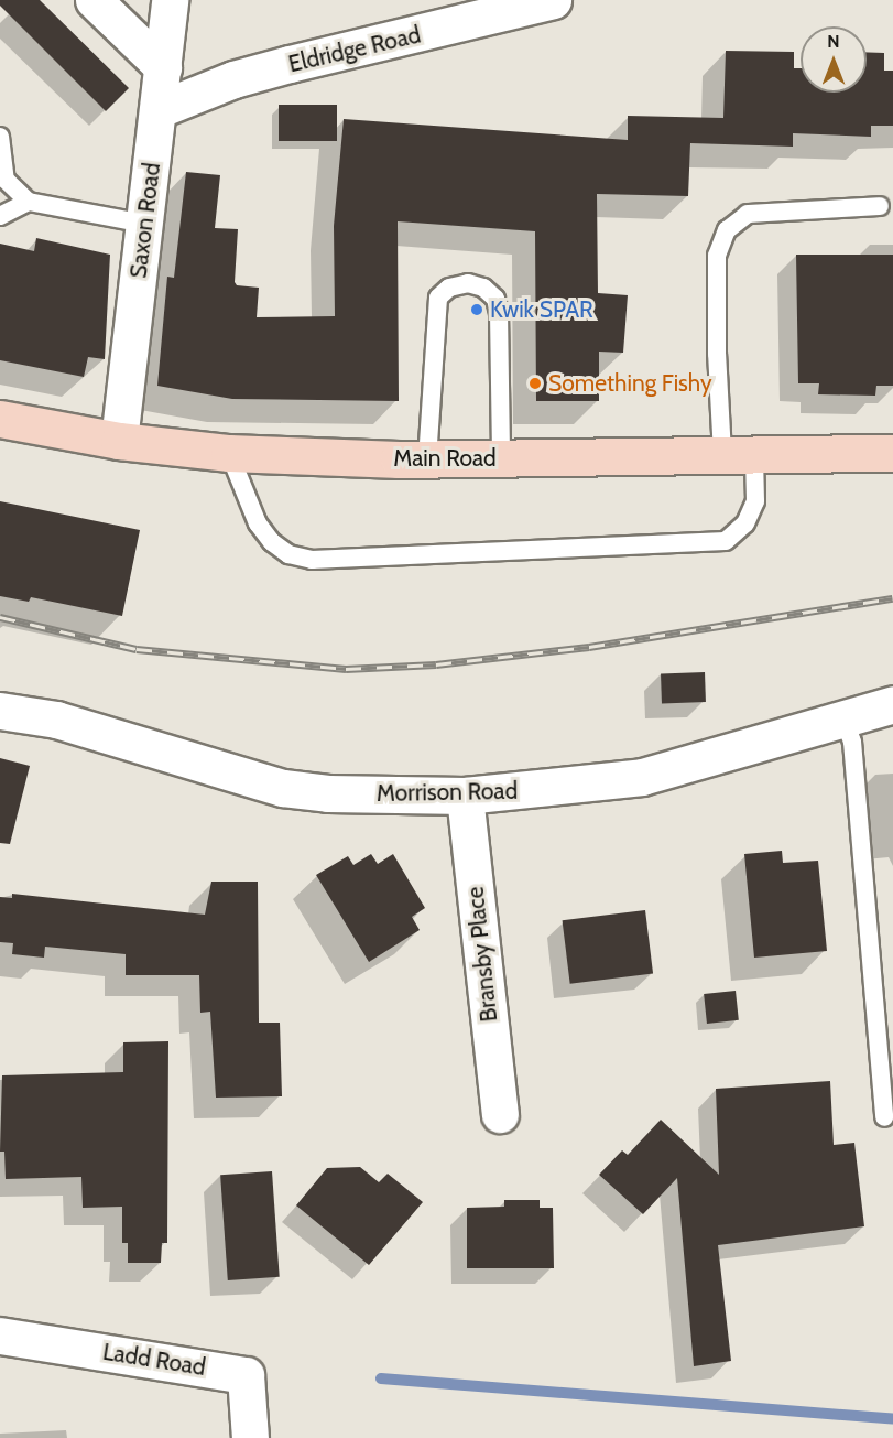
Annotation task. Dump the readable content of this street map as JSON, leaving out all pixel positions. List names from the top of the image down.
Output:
{
  "streets": {
    "main road": ["Main Road"],
    "street": [
      "Eldridge Road",
      "Saxon Road",
      "Morrison Road",
      "Bransby Place",
      "Ladd Road"
    ]
  },
  "crossings": [
    ["Eldridge Road", "Saxon Road"],
    ["Saxon Road", "Main Road"],
    ["Morrison Road", "Bransby Place"]
  ],
  "places": ["Kwik SPAR", "Something Fishy"],
  "north": "top"
}
